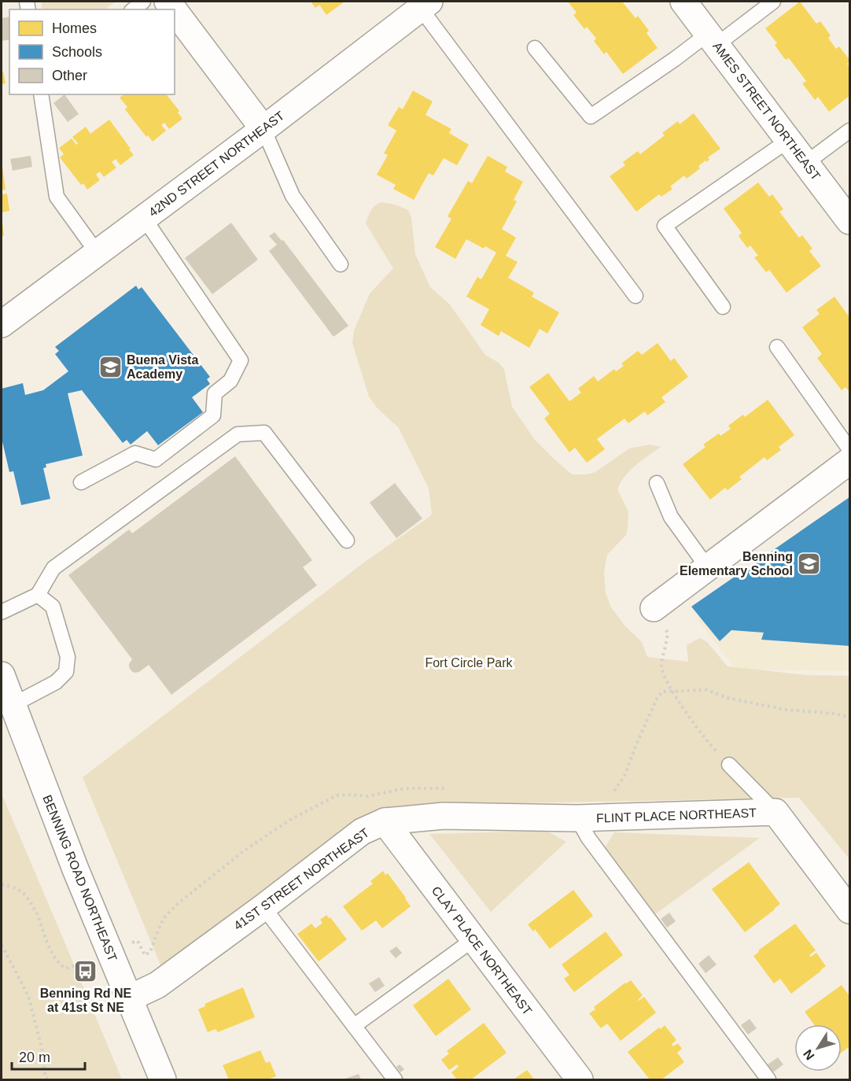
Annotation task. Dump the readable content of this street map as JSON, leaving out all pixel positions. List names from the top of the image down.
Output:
{
  "streets": {
    "street": [
      "AMES STREET NORTHEAST",
      "42ND STREET NORTHEAST",
      "FLINT PLACE NORTHEAST",
      "BENNING ROAD NORTHEAST",
      "41ST STREET NORTHEAST",
      "CLAY PLACE NORTHEAST"
    ]
  },
  "crossings": [
    ["FLINT PLACE NORTHEAST", "41ST STREET NORTHEAST"],
    ["BENNING ROAD NORTHEAST", "41ST STREET NORTHEAST"],
    ["41ST STREET NORTHEAST", "CLAY PLACE NORTHEAST"]
  ],
  "parks": ["Fort Circle Park"],
  "places": {
    "school or university": ["Buena Vista Academy", "Benning Elementary School"],
    "bus stop": ["Benning Rd NE at 41st St NE"]
  },
  "legend": ["Homes", "Schools", "Other"],
  "scale_bar": "20 m",
  "north": "bottom left"
}
